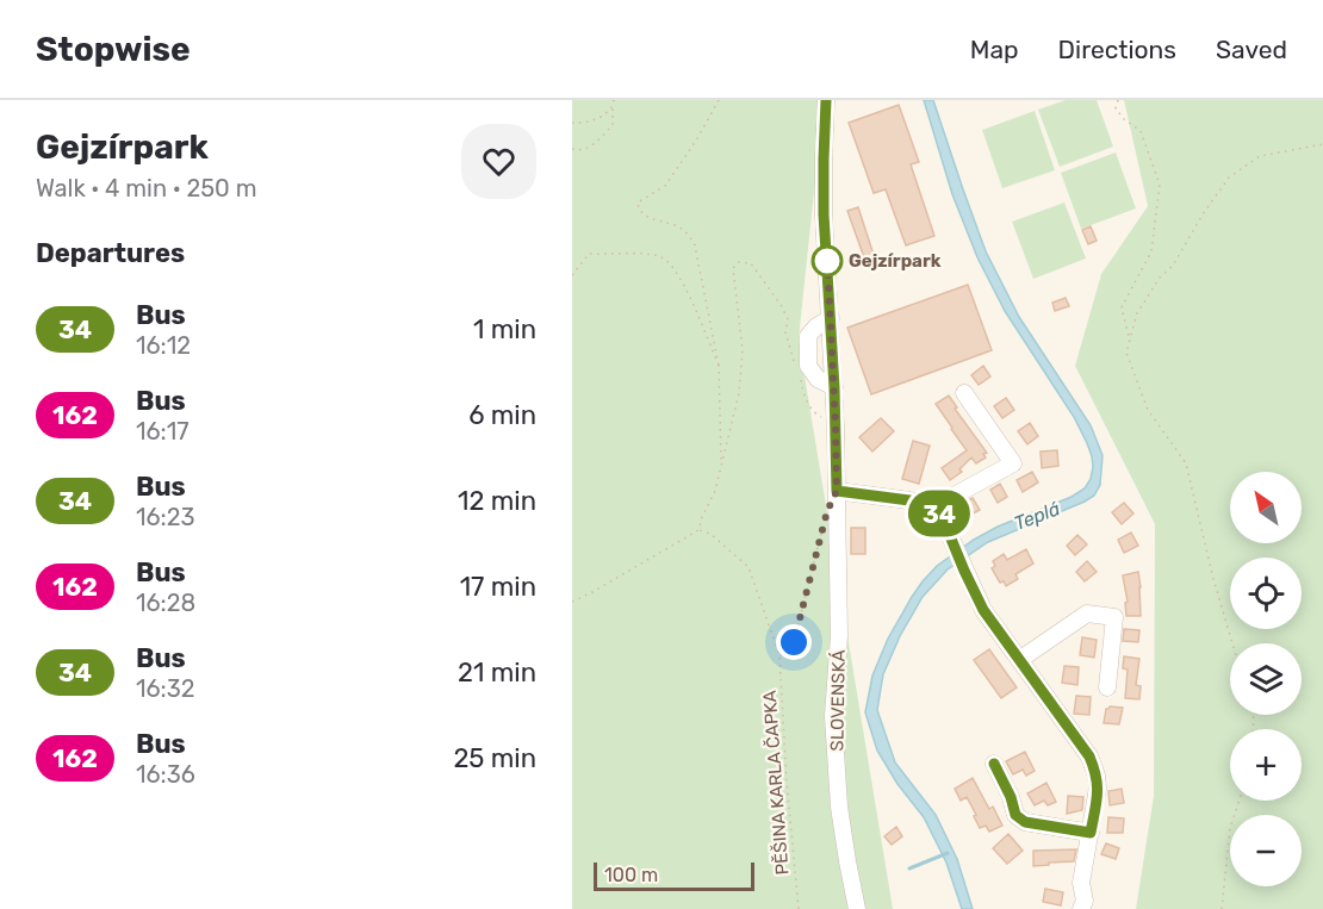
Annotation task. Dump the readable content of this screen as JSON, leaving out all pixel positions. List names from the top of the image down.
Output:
{
  "streets": {
    "street": ["SLOVENSKÁ"],
    "path": ["PĚŠINA KARLA ČAPKA"]
  },
  "water": ["Teplá"],
  "places": ["Gejzírpark"],
  "lines": ["bus line 34"],
  "scale_bar": "100 m",
  "north": "top left",
  "page": {
    "header": "Stopwise",
    "nav": ["Map", "Directions", "Saved"],
    "heading": [
      ["Gejzírpark", "Walk · 4 min · 250 m"],
      "Departures"
    ],
    "on_map": "34",
    "list": [
      {
        "mark": "34",
        "name": "Bus",
        "note": "16:12",
        "value": "1 min"
      },
      {
        "mark": "162",
        "name": "Bus",
        "note": "16:17",
        "value": "6 min"
      },
      {
        "mark": "34",
        "name": "Bus",
        "note": "16:23",
        "value": "12 min"
      },
      {
        "mark": "162",
        "name": "Bus",
        "note": "16:28",
        "value": "17 min"
      },
      {
        "mark": "34",
        "name": "Bus",
        "note": "16:32",
        "value": "21 min"
      },
      {
        "mark": "162",
        "name": "Bus",
        "note": "16:36",
        "value": "25 min"
      }
    ],
    "map_buttons": ["+", "−"],
    "scale": "100 m"
  }
}
